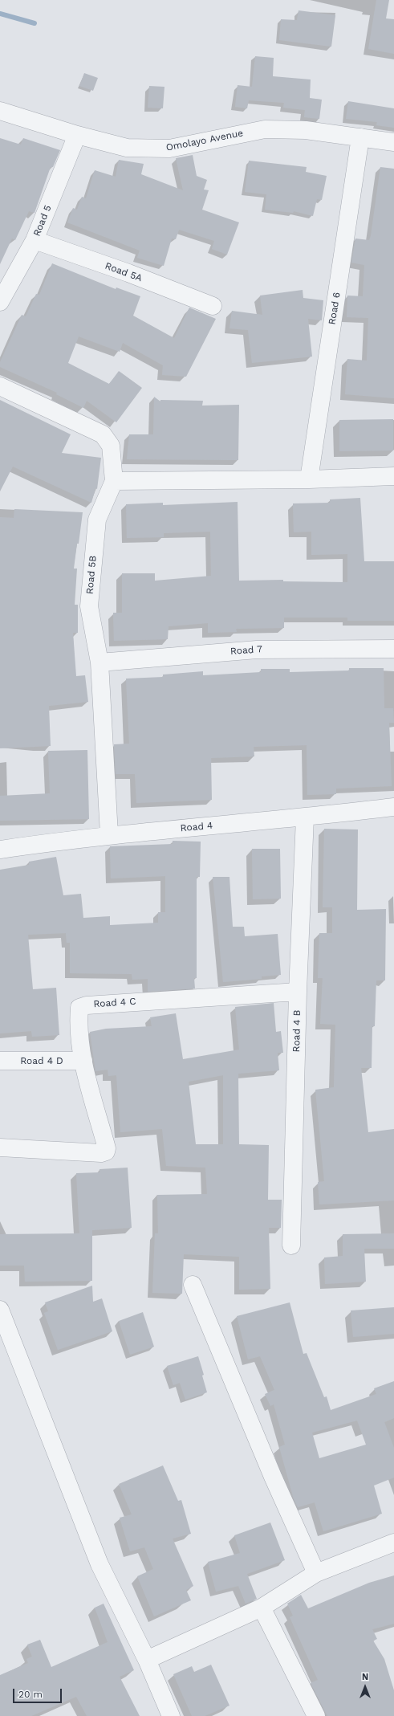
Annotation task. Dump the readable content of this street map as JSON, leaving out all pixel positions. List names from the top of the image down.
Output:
{
  "streets": {
    "street": [
      "Omolayo Avenue",
      "Road 5",
      "Road 5A",
      "Road 6",
      "Road 5B",
      "Road 7",
      "Road 4",
      "Road 4 C",
      "Road 4 B",
      "Road 4 D"
    ]
  },
  "crossings": [
    ["Omolayo Avenue", "Road 5"],
    ["Omolayo Avenue", "Road 6"],
    ["Road 5", "Road 5A"],
    ["Road 5B", "Road 7"],
    ["Road 5B", "Road 4"],
    ["Road 4", "Road 4 B"],
    ["Road 4 C", "Road 4 B"],
    ["Road 4 C", "Road 4 D"]
  ],
  "scale_bar": "20 m",
  "north": "top"
}
